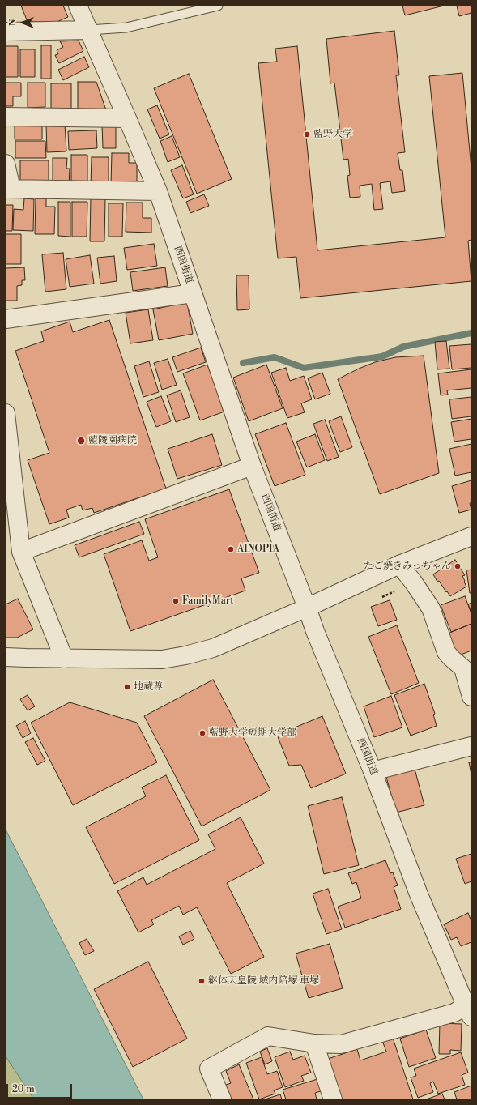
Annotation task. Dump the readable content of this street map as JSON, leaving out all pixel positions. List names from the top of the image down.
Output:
{
  "streets": {
    "street": ["西国街道"]
  },
  "places": [
    "藍野大学",
    "藍陵園病院",
    "AINOPIA",
    "たこ焼きみっちゃん",
    "FamilyMart",
    "地蔵尊",
    "藍野大学短期大学部",
    "継体天皇陵 域内陪塚 車塚"
  ],
  "scale_bar": "20 m",
  "north": "left"
}
